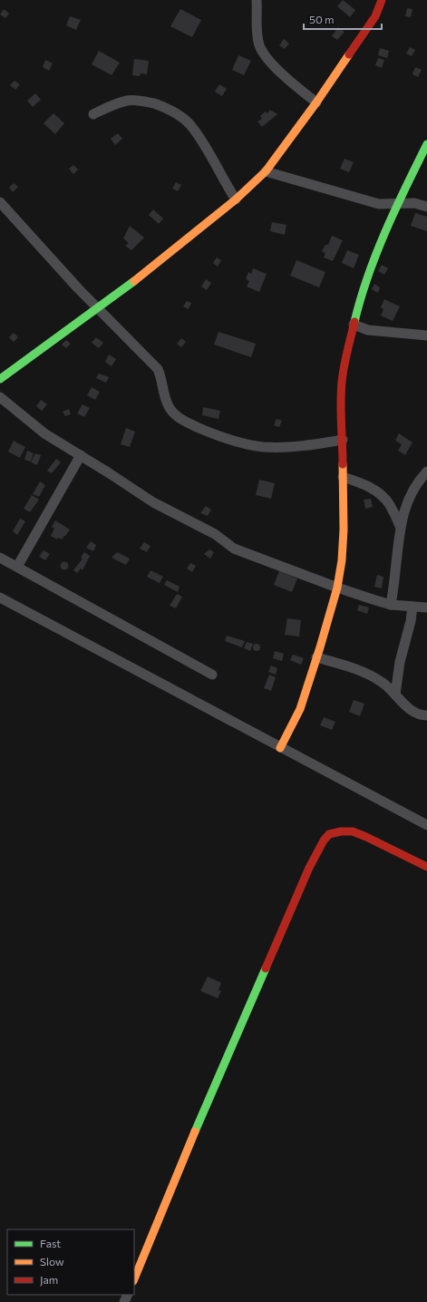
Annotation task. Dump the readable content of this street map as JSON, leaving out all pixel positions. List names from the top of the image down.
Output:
{
  "legend": ["Fast", "Slow", "Jam"],
  "scale_bar": "50 m"
}
